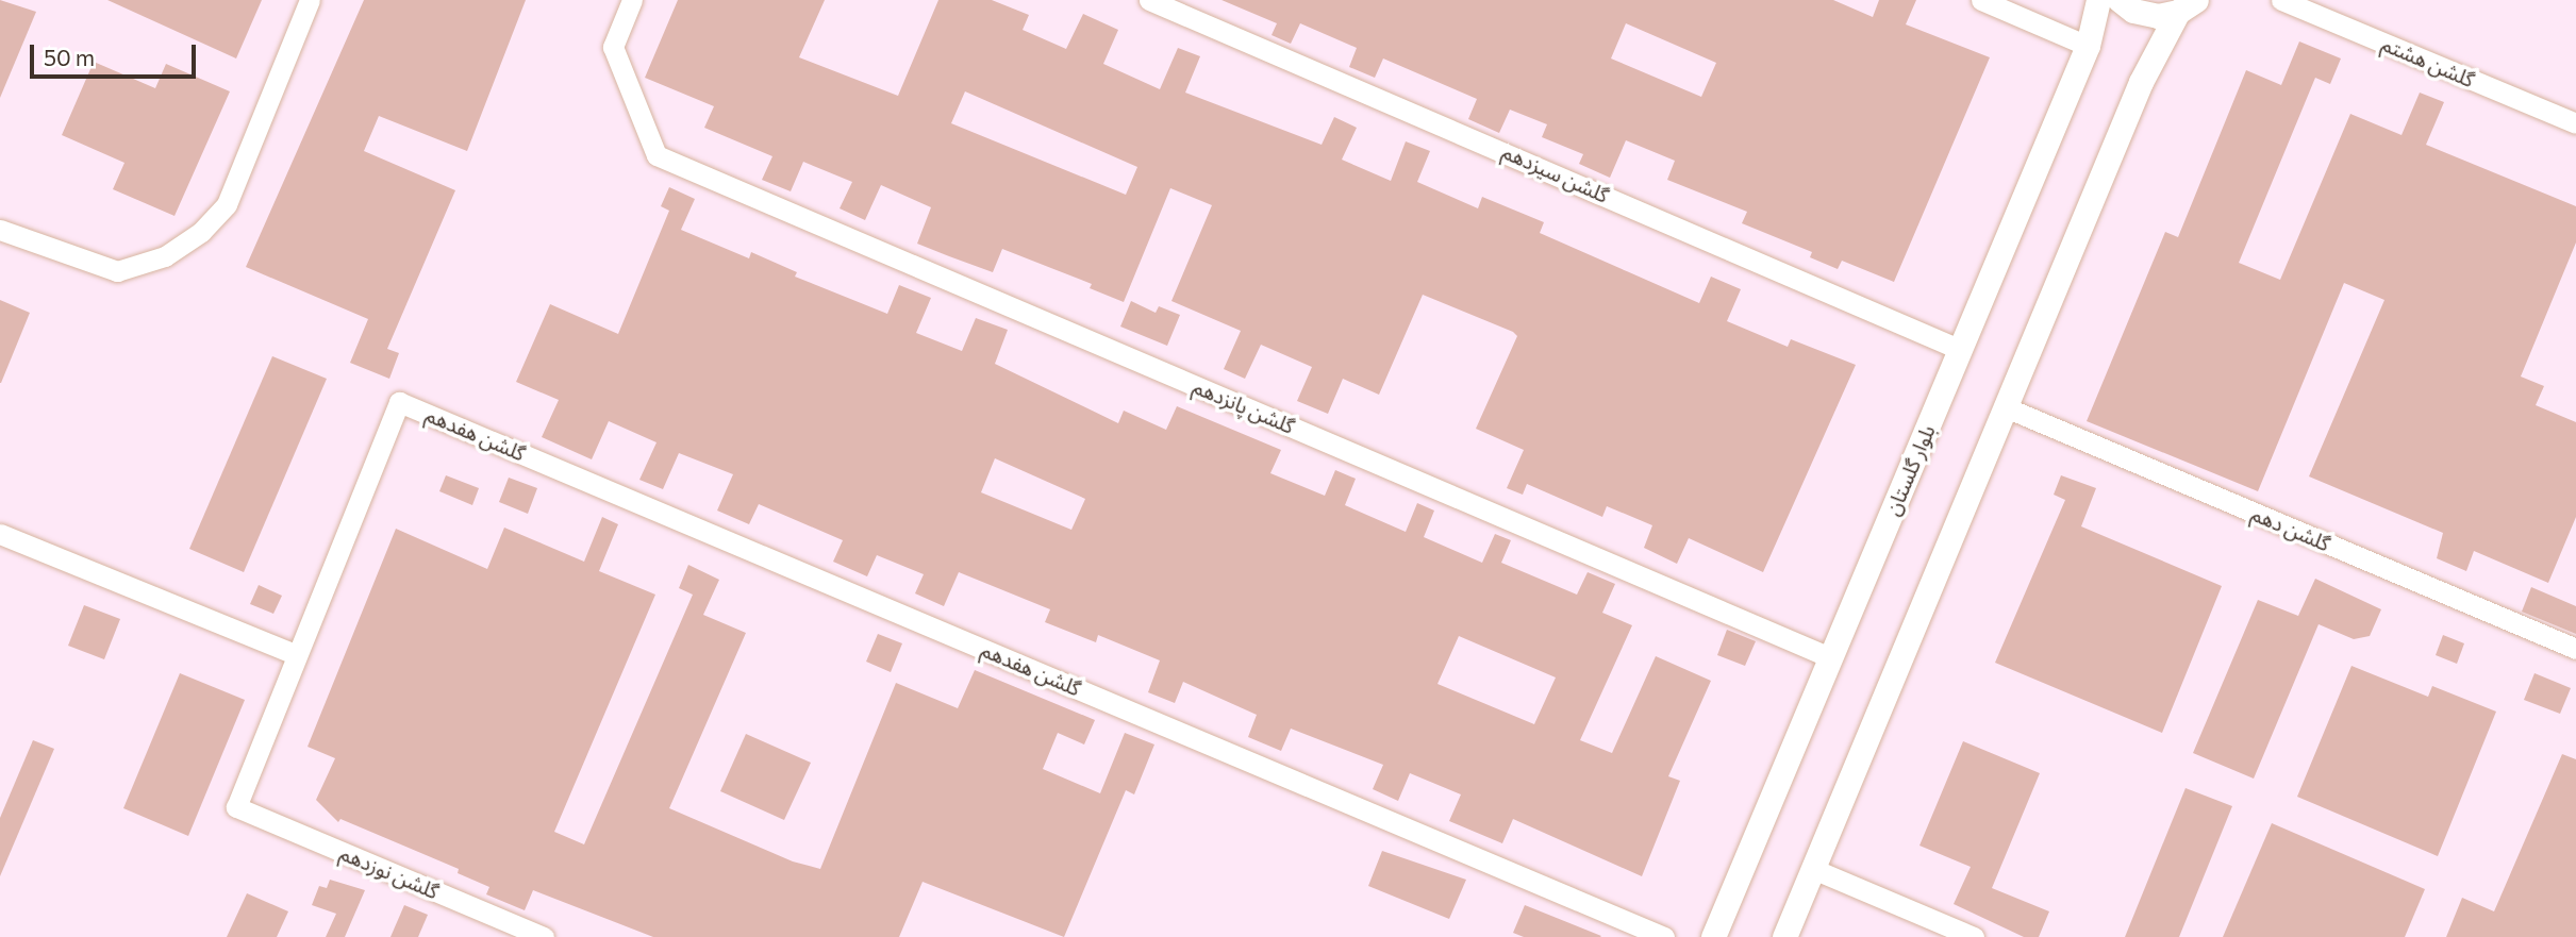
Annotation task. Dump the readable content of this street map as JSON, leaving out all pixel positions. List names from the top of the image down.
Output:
{
  "streets": {
    "street": [
      "گلشن هشتم",
      "گلشن سیزدهم",
      "گلشن پانزدهم",
      "گلشن هفدهم",
      "بلوار گلستان",
      "گلشن دهم",
      "گلشن نوزدهم"
    ]
  },
  "crossings": [
    ["گلشن سیزدهم", "بلوار گلستان"],
    ["گلشن پانزدهم", "بلوار گلستان"],
    ["گلشن هفدهم", "گلشن نوزدهم"]
  ],
  "scale_bar": "50 m"
}
